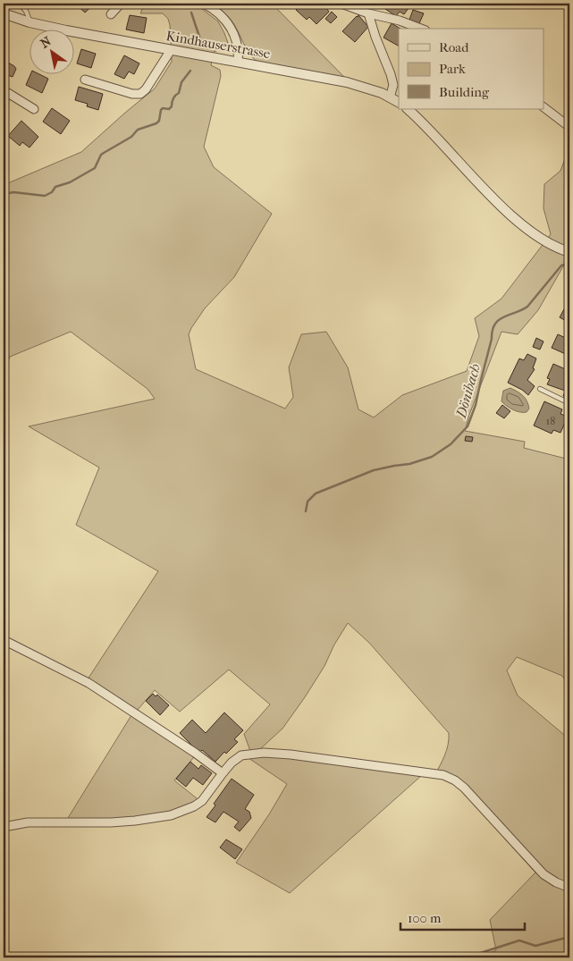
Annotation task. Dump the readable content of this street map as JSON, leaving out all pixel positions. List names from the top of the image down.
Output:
{
  "streets": {
    "street": ["Kindhauserstrasse"]
  },
  "water": ["Dönibach"],
  "house_numbers": ["18"],
  "legend": ["Road", "Park", "Building"],
  "scale_bar": "100 m",
  "north": "top left"
}
